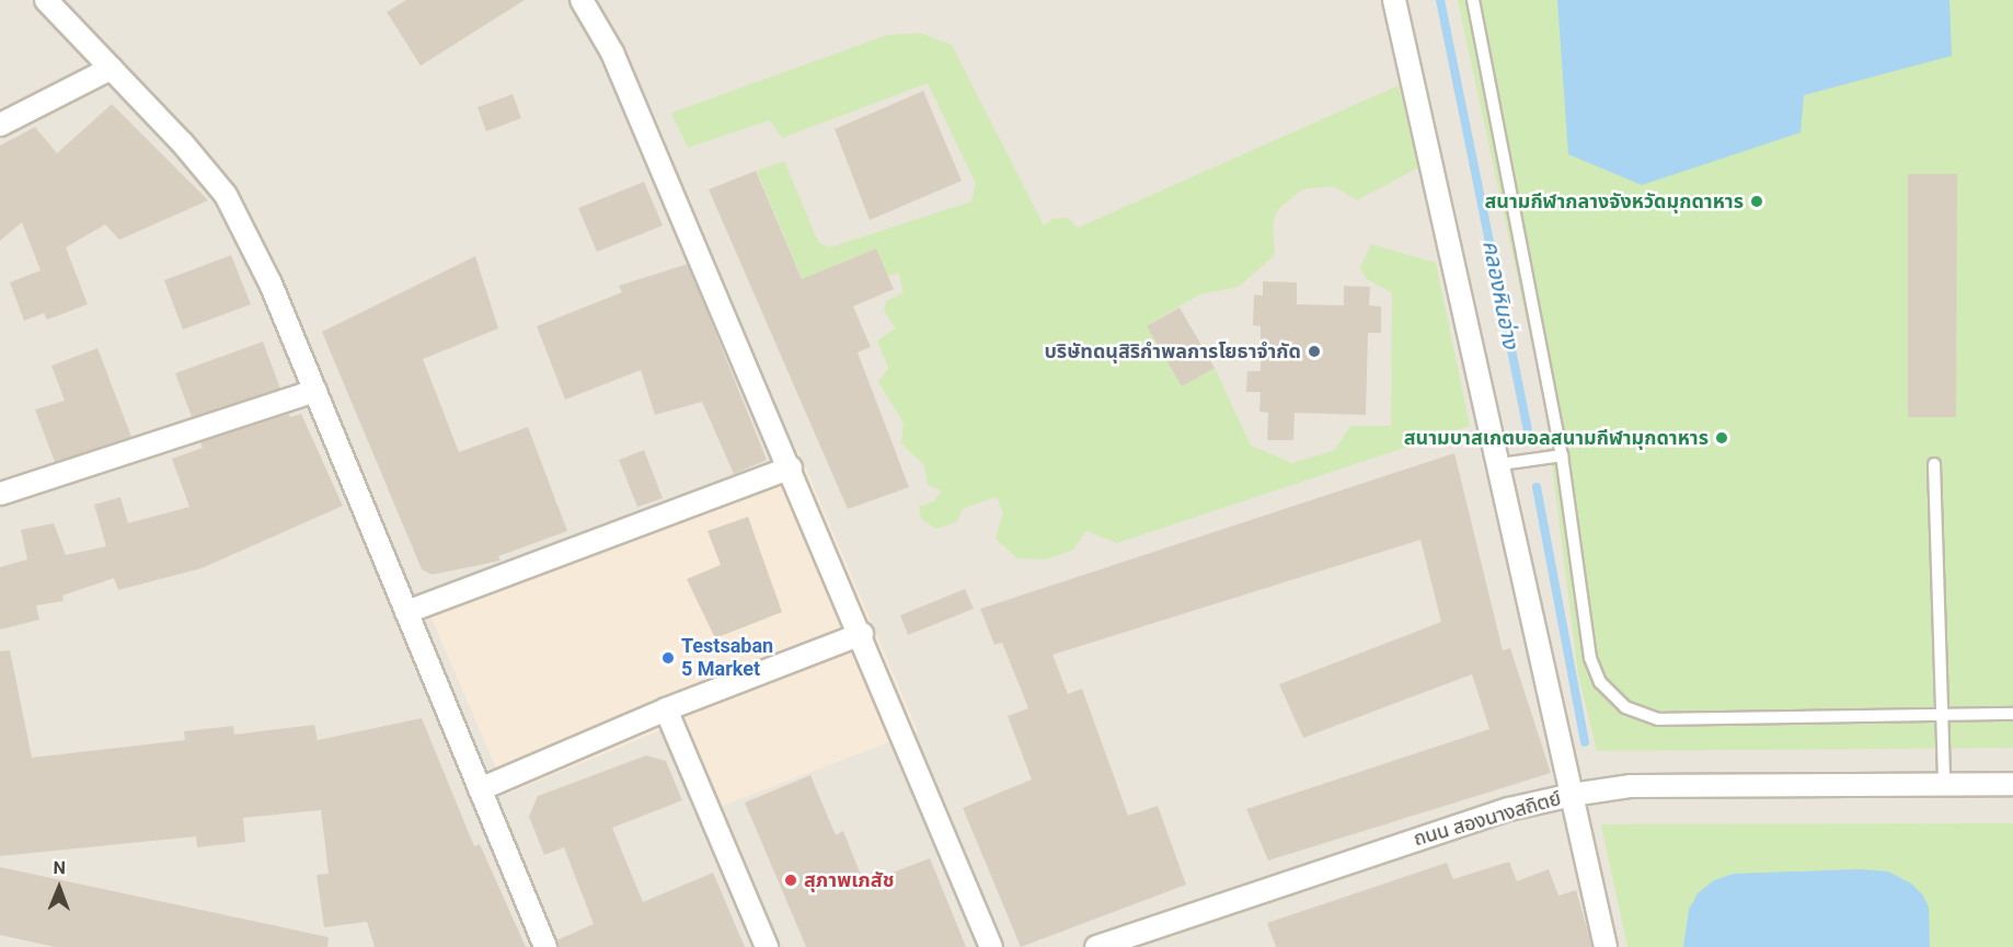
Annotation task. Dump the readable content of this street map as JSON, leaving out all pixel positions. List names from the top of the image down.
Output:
{
  "streets": {
    "street": ["ถนน สองนางสถิตย์"]
  },
  "water": ["คลองหินอ่าง"],
  "places": [
    "สนามกีฬากลางจังหวัดมุกดาหาร",
    "บริษัทดนุสิริกำพลการโยธาจำกัด",
    "สนามบาสเกตบอลสนามกีฬามุกดาหาร",
    "Testsaban 5 Market",
    "สุภาพเภสัช"
  ],
  "north": "top"
}
